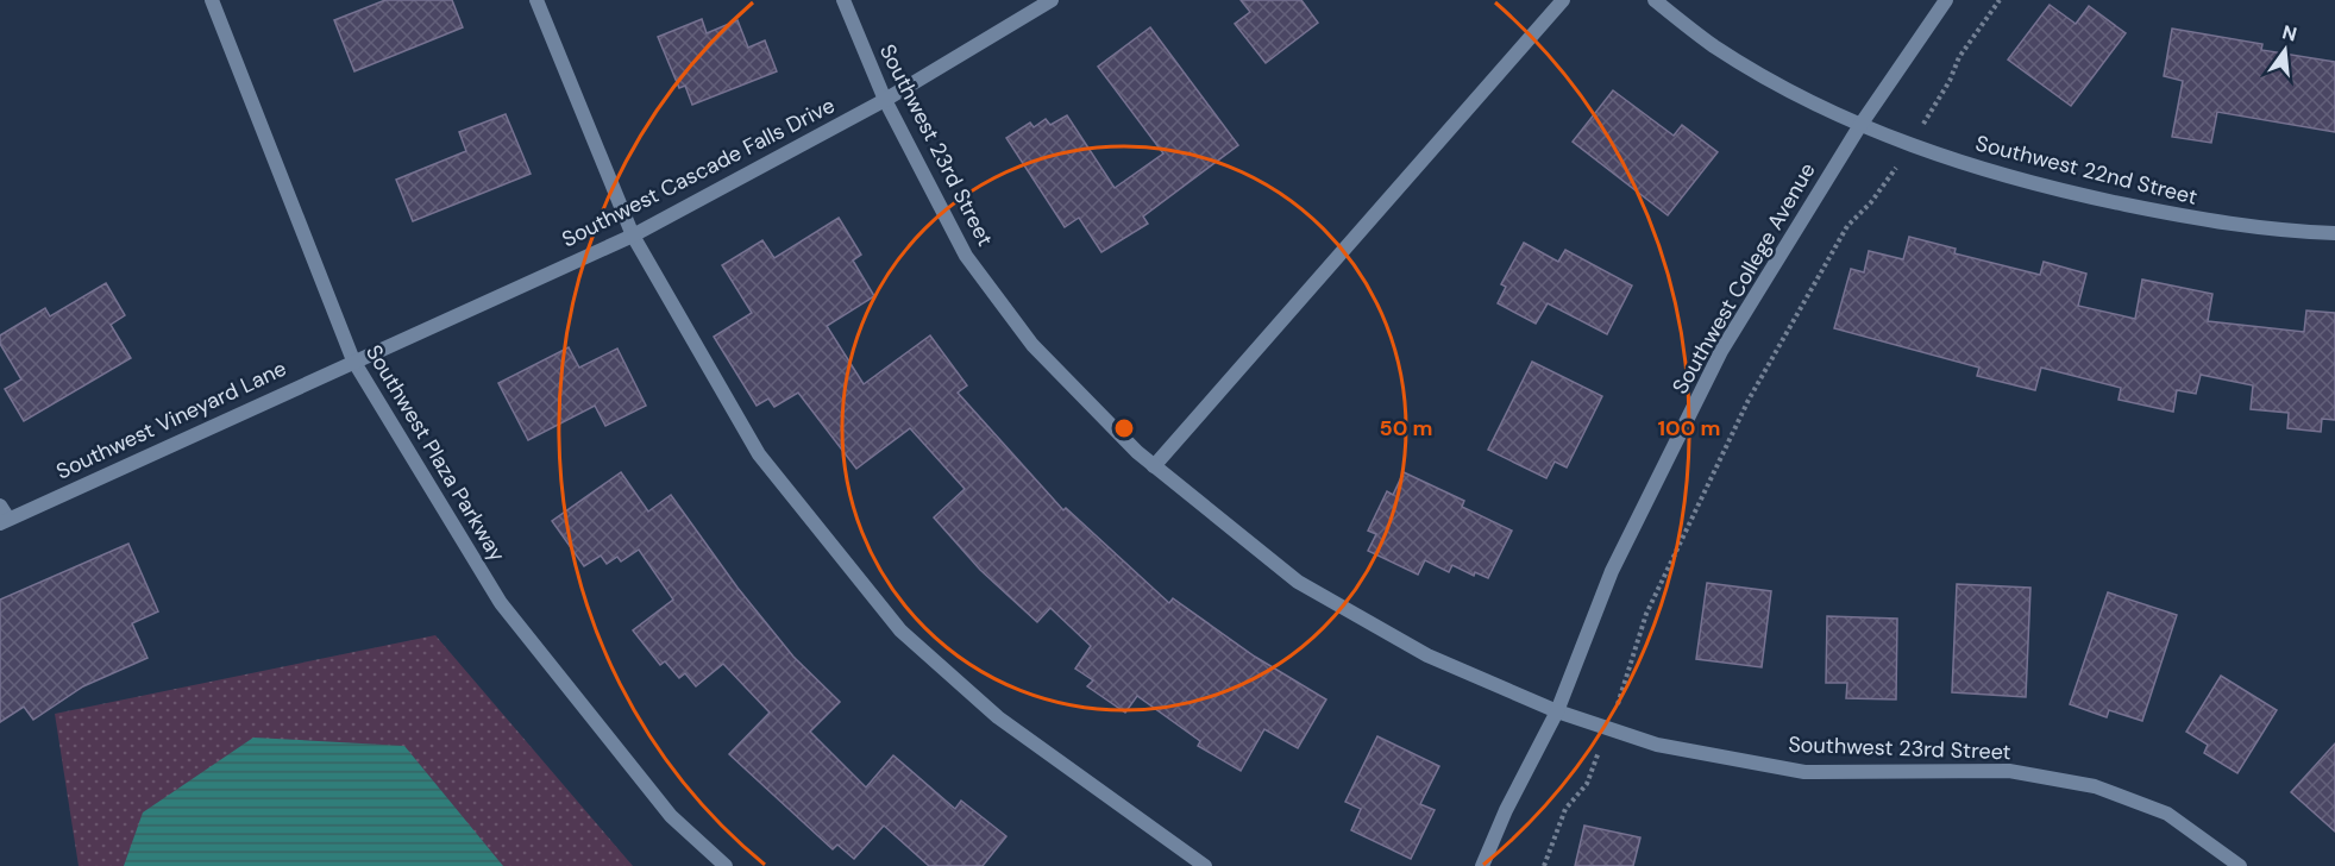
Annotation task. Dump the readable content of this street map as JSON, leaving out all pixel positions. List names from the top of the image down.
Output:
{
  "streets": {
    "street": [
      "Southwest 23rd Street",
      "Southwest 22nd Street",
      "Southwest Cascade Falls Drive",
      "Southwest College Avenue",
      "Southwest Vineyard Lane",
      "Southwest Plaza Parkway"
    ]
  },
  "crossings": [
    ["Southwest 23rd Street", "Southwest Cascade Falls Drive"],
    ["Southwest 23rd Street", "Southwest College Avenue"],
    ["Southwest 22nd Street", "Southwest College Avenue"],
    ["Southwest Cascade Falls Drive", "Southwest Vineyard Lane"],
    ["Southwest Cascade Falls Drive", "Southwest Plaza Parkway"],
    ["Southwest Vineyard Lane", "Southwest Plaza Parkway"]
  ],
  "north": "top",
  "rings": ["50 m", "100 m"]
}
